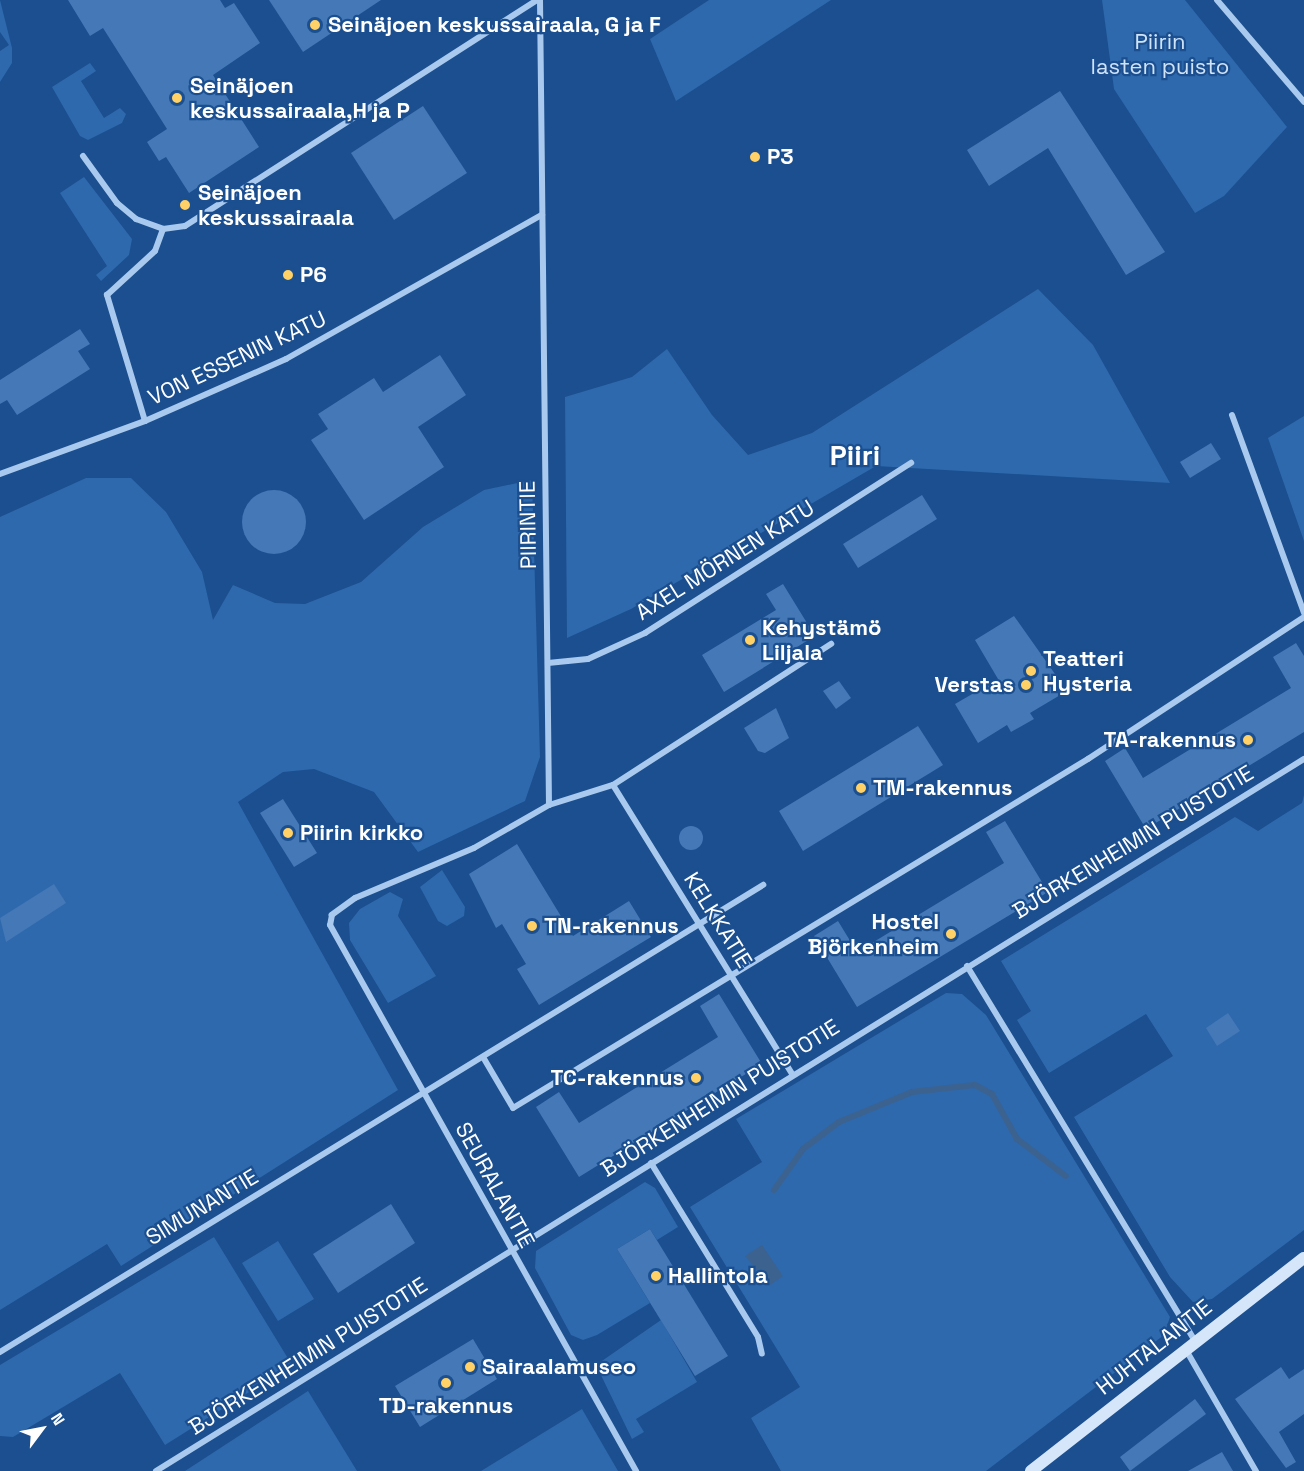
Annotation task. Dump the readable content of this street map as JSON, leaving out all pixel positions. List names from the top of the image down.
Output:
{
  "streets": {
    "main road": ["HUHTALANTIE"],
    "street": [
      "VON ESSENIN KATU",
      "PIIRINTIE",
      "AXEL MÖRNEN KATU",
      "BJÖRKENHEIMIN PUISTOTIE",
      "KELKKATIE",
      "SEURALANTIE",
      "SIMUNANTIE"
    ]
  },
  "crossings": [
    ["VON ESSENIN KATU", "PIIRINTIE"],
    ["PIIRINTIE", "AXEL MÖRNEN KATU"],
    ["PIIRINTIE", "SEURALANTIE"],
    ["BJÖRKENHEIMIN PUISTOTIE", "KELKKATIE"],
    ["BJÖRKENHEIMIN PUISTOTIE", "SEURALANTIE"],
    ["KELKKATIE", "SIMUNANTIE"],
    ["SEURALANTIE", "SIMUNANTIE"]
  ],
  "districts": ["Piiri"],
  "parks": ["Piirin lasten puisto"],
  "places": [
    "Seinäjoen keskussairaala, G ja F",
    "Seinäjoen keskussairaala,H ja P",
    "P3",
    "Seinäjoen keskussairaala",
    "P6",
    "Kehystämö Liljala",
    "Teatteri Hysteria",
    "Verstas",
    "TA-rakennus",
    "TM-rakennus",
    "Piirin kirkko",
    "TN-rakennus",
    "Hostel Björkenheim",
    "TC-rakennus",
    "Hallintola",
    "Sairaalamuseo",
    "TD-rakennus"
  ],
  "north": "top right"
}
